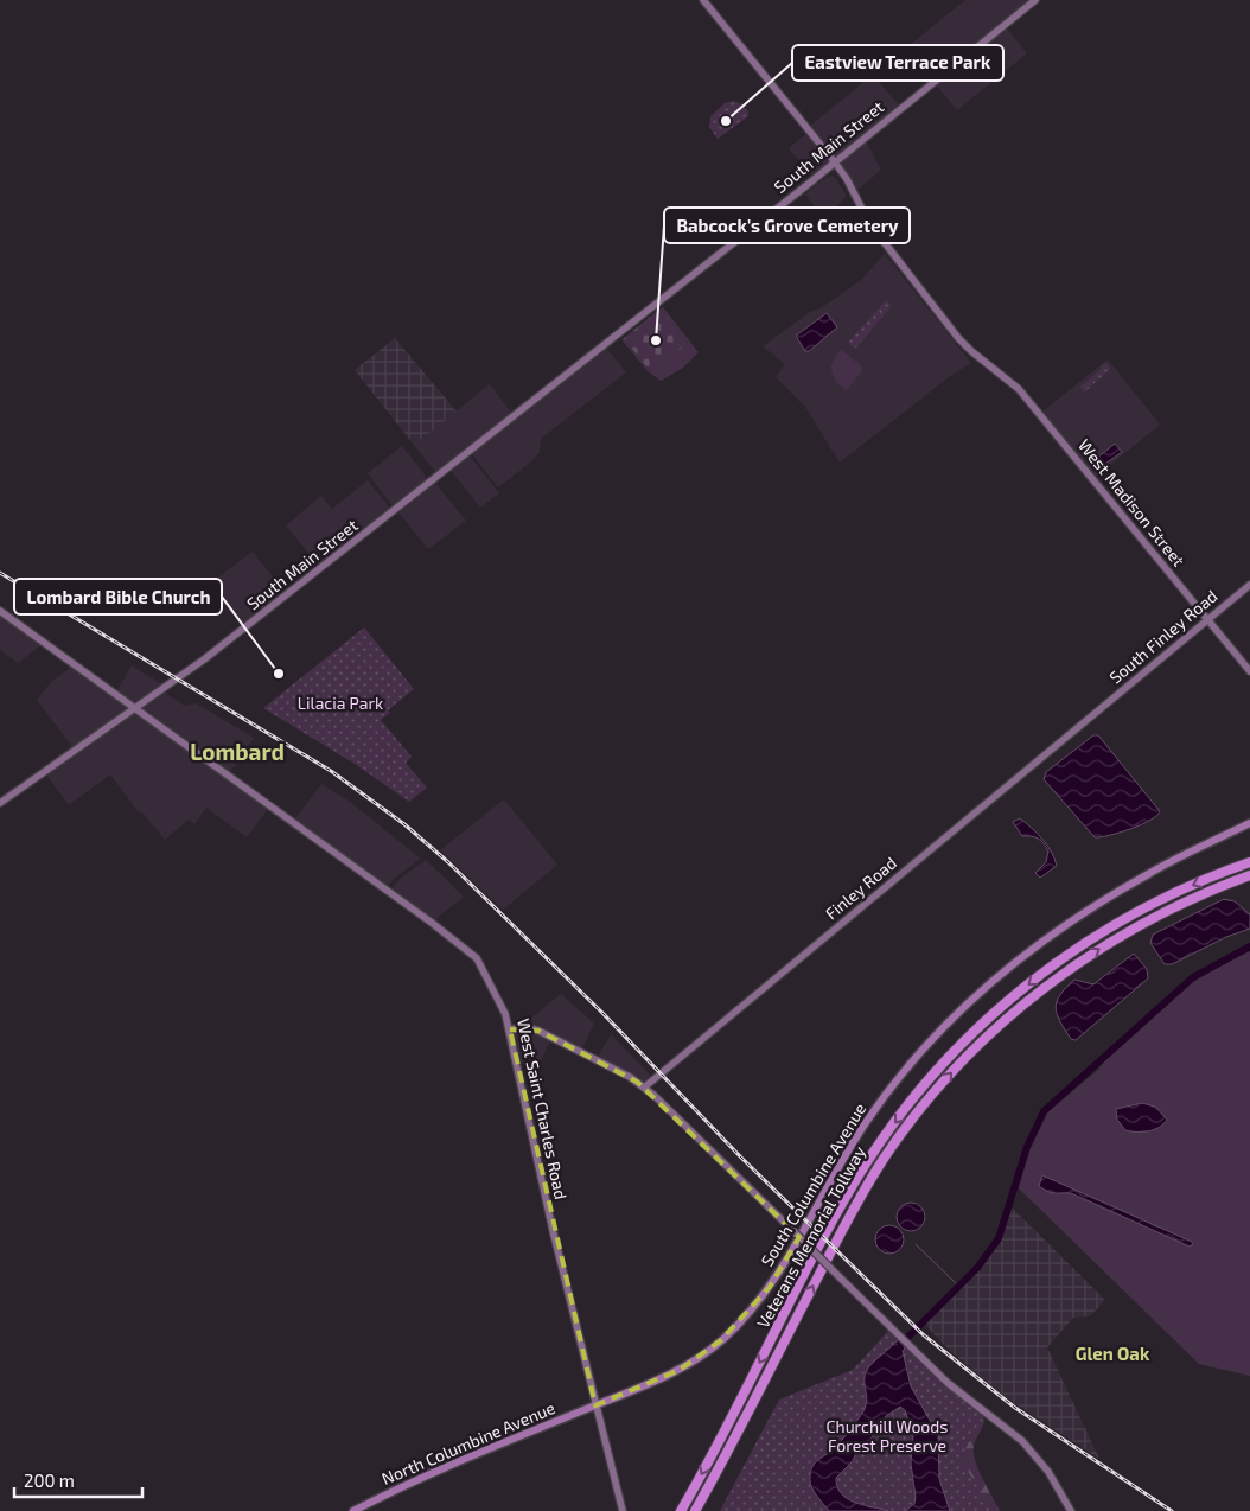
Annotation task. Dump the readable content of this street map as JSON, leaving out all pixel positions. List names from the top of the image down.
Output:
{
  "streets": {
    "highway": ["Veterans Memorial Tollway"],
    "main road": [
      "South Main Street",
      "West Madison Street",
      "South Finley Road",
      "Finley Road",
      "West Saint Charles Road",
      "South Columbine Avenue",
      "North Columbine Avenue"
    ]
  },
  "crossings": [
    ["South Main Street", "West Madison Street"],
    ["South Main Street", "West Saint Charles Road"],
    ["West Madison Street", "South Finley Road"],
    ["South Finley Road", "Finley Road"],
    ["West Saint Charles Road", "South Columbine Avenue"],
    ["West Saint Charles Road", "North Columbine Avenue"],
    ["South Columbine Avenue", "North Columbine Avenue"]
  ],
  "districts": ["Lombard", "Glen Oak"],
  "parks": ["Lilacia Park", "Churchill Woods Forest Preserve"],
  "places": ["Eastview Terrace Park", "Babcock's Grove Cemetery", "Lombard Bible Church"],
  "scale_bar": "200 m"
}
